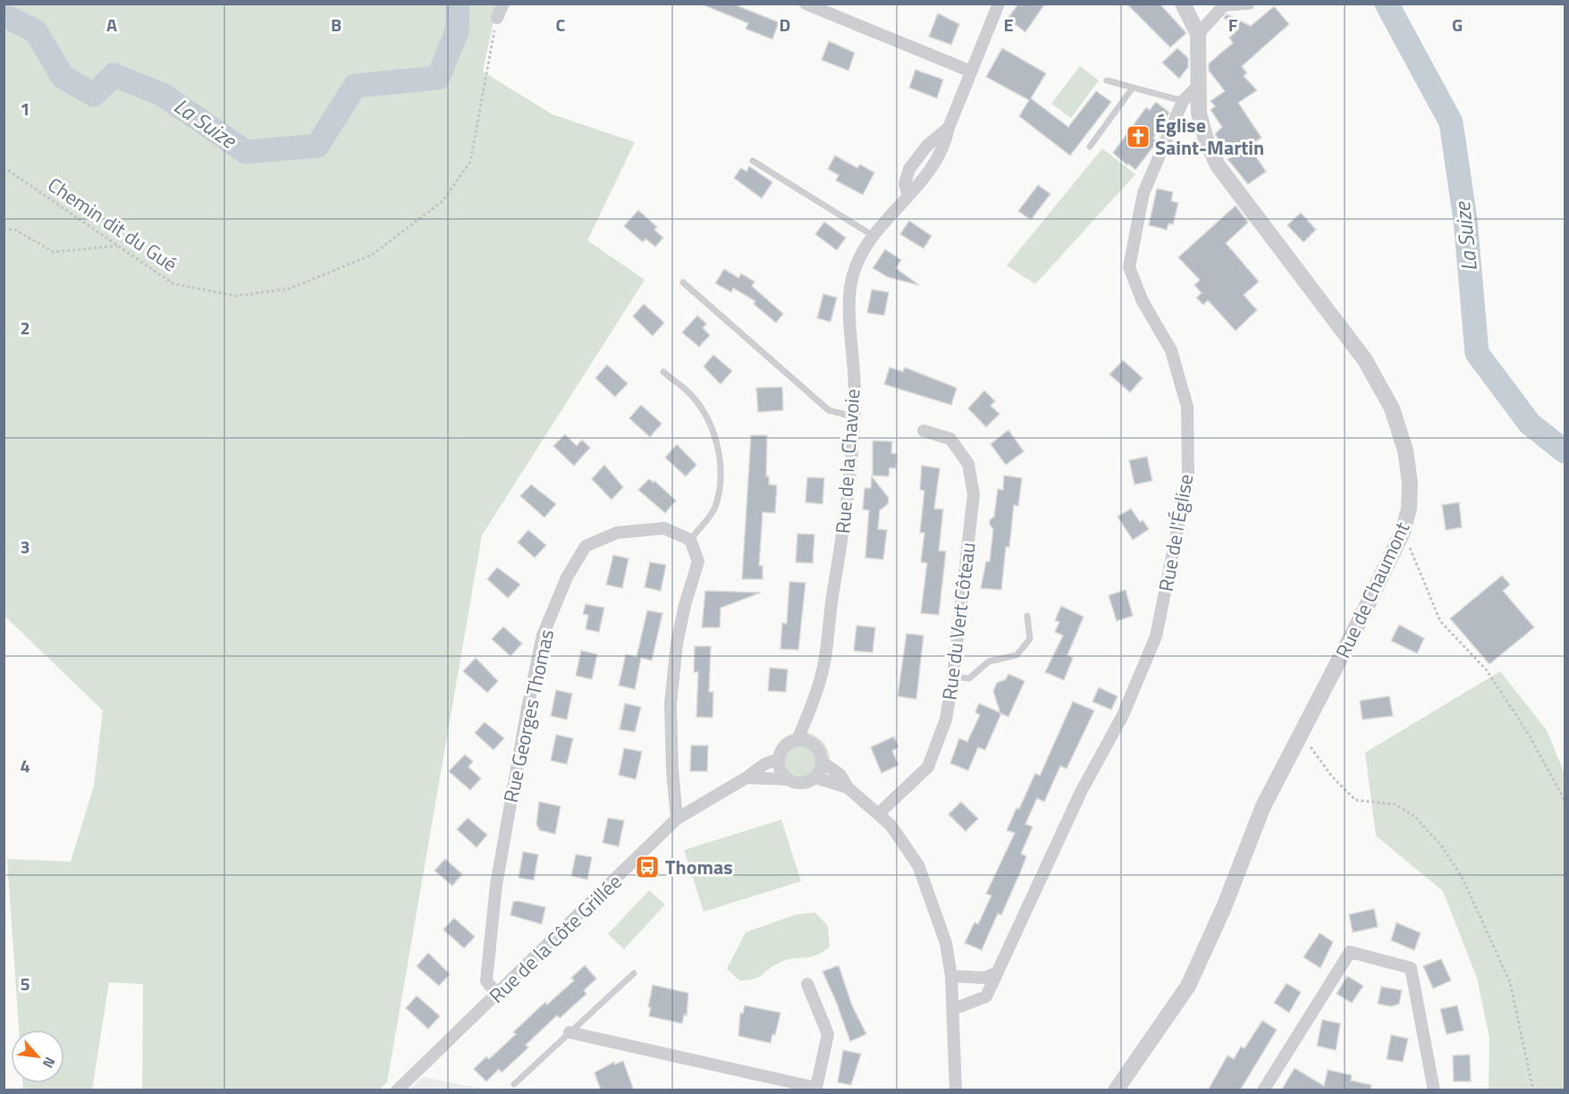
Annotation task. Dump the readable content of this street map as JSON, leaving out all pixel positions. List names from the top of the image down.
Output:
{
  "streets": {
    "street": [
      "Rue de la Chavoie",
      "Rue de l'Église",
      "Rue de Chaumont",
      "Rue du Vert Côteau",
      "Rue Georges Thomas",
      "Rue de la Côte Grillée"
    ],
    "path": ["Chemin dit du Gué"]
  },
  "crossings": [
    ["Rue de la Chavoie", "Rue de la Côte Grillée"],
    ["Rue de l'Église", "Rue de Chaumont"],
    ["Rue Georges Thomas", "Rue de la Côte Grillée"]
  ],
  "water": ["La Suize"],
  "places": {
    "church": ["Église Saint-Martin"],
    "bus stop": ["Thomas"]
  },
  "north": "bottom right",
  "grid": {
    "columns": [
      "A",
      "B",
      "C",
      "D",
      "E",
      "F",
      "G"
    ],
    "rows": [
      "1",
      "2",
      "3",
      "4",
      "5"
    ]
  }
}
